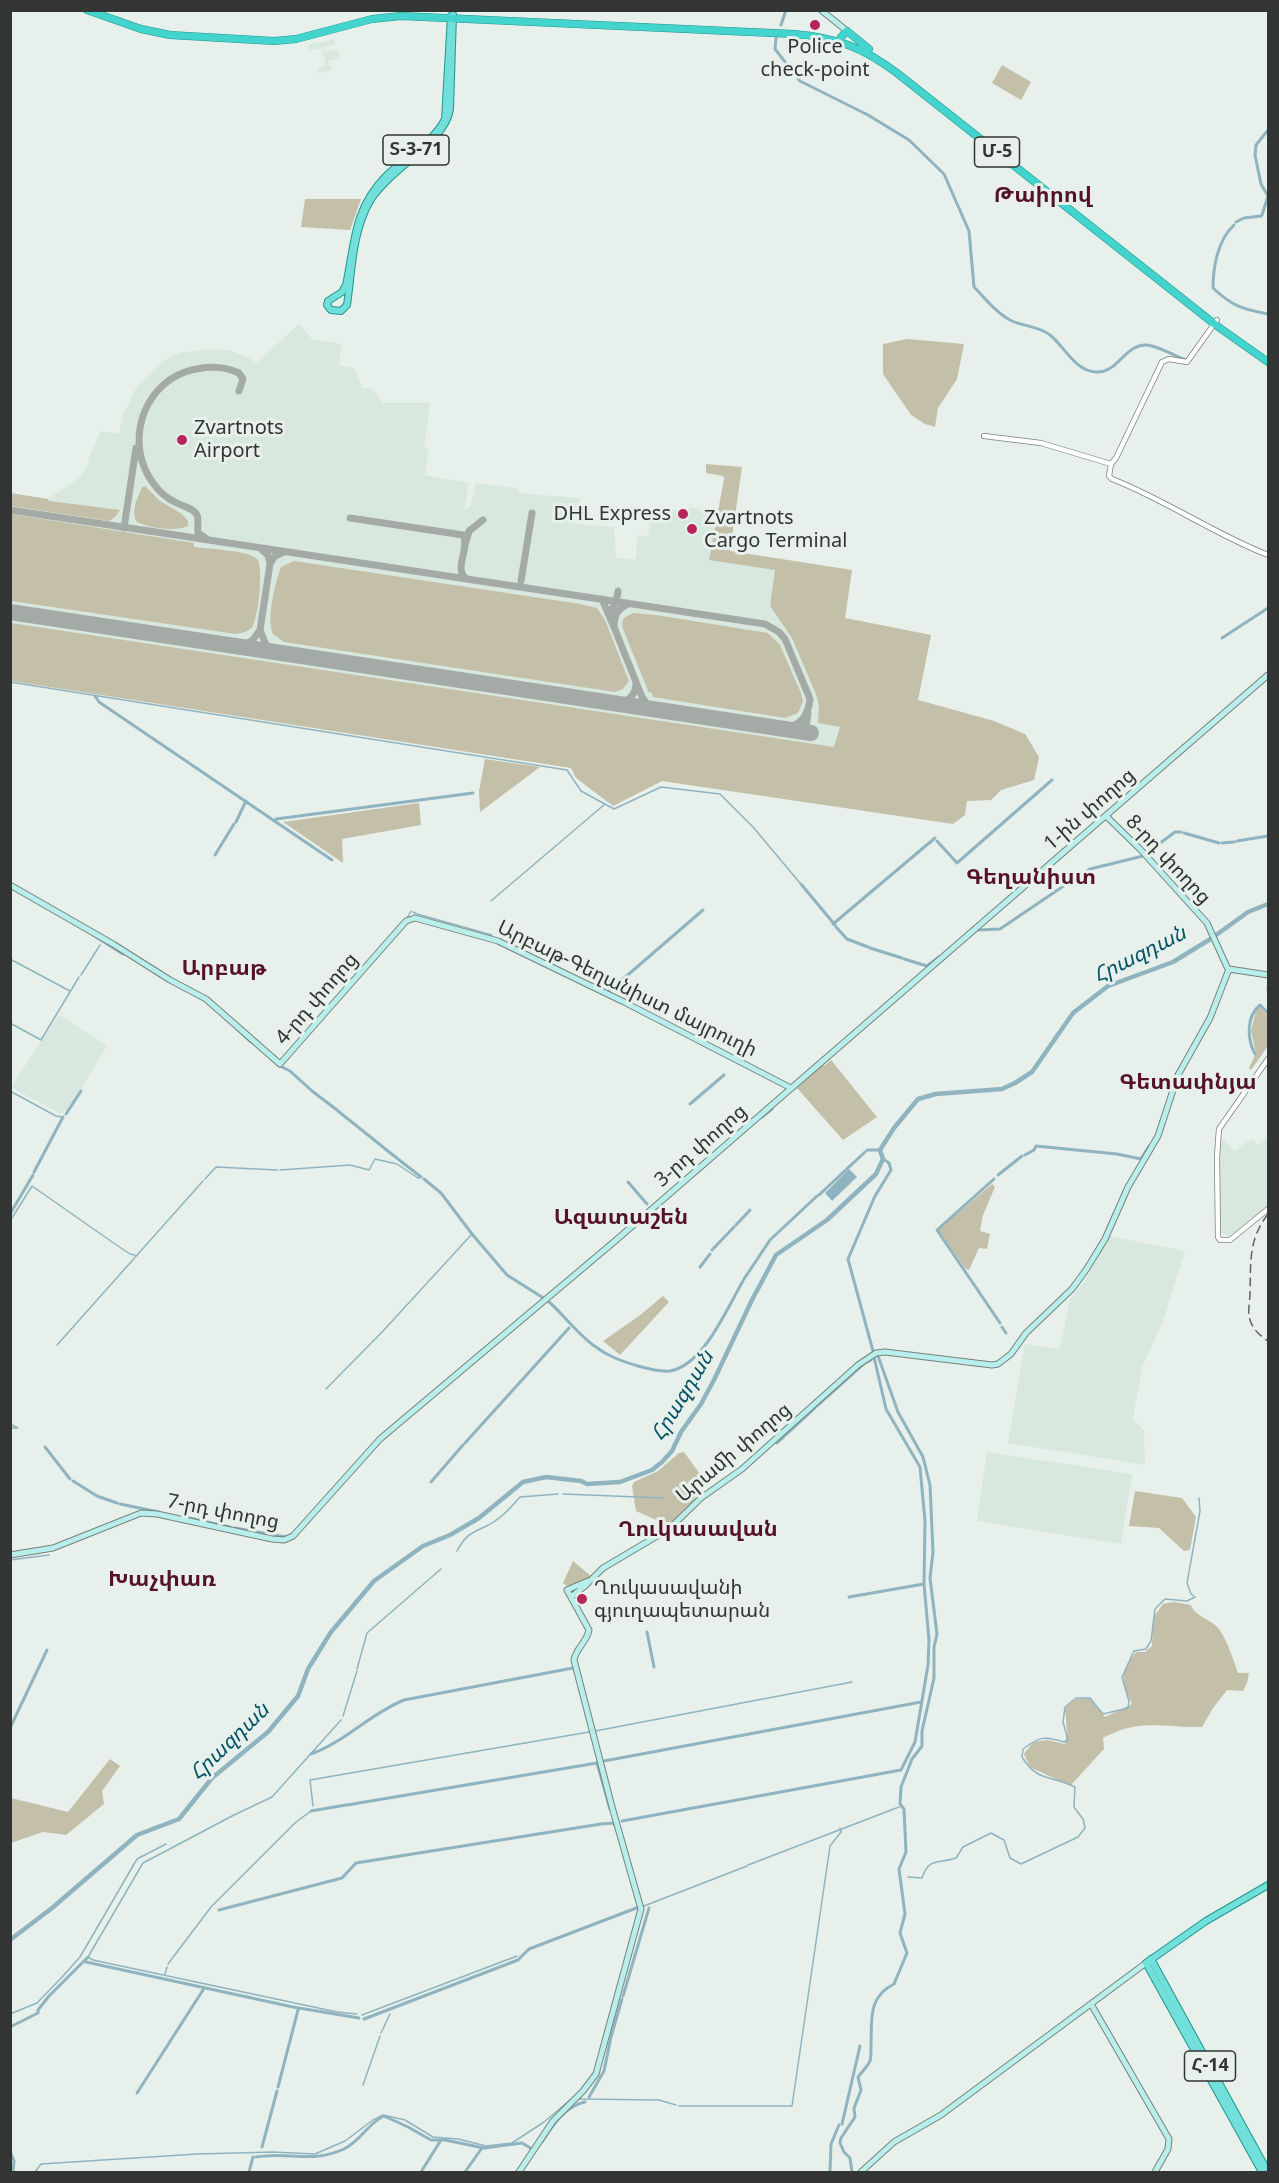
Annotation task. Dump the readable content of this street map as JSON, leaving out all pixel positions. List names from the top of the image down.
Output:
{
  "streets": {
    "highway": ["Մ-5"],
    "main road": [
      "Տ-3-71",
      "1-ին փողոց",
      "8-րդ փողոց",
      "Արբաթ-Գեղանիստ մայրուղի",
      "4-րդ փողոց",
      "3-րդ փողոց",
      "Արամի փողոց",
      "7-րդ փողոց",
      "Հ-14"
    ]
  },
  "crossings": [
    ["Տ-3-71", "Մ-5"],
    ["1-ին փողոց", "8-րդ փողոց"],
    ["1-ին փողոց", "Արբաթ-Գեղանիստ մայրուղի"],
    ["1-ին փողոց", "3-րդ փողոց"],
    ["8-րդ փողոց", "Արամի փողոց"],
    ["Արբաթ-Գեղանիստ մայրուղի", "4-րդ փողոց"],
    ["Արբաթ-Գեղանիստ մայրուղի", "3-րդ փողոց"],
    ["3-րդ փողոց", "7-րդ փողոց"]
  ],
  "districts": [
    "Թաիրով",
    "Գեղանիստ",
    "Արբաթ",
    "Գետափնյա",
    "Ազատաշեն",
    "Ղուկասավան",
    "Խաչփառ"
  ],
  "water": ["Հրազդան"],
  "places": [
    "Police check-point",
    "Zvartnots Airport",
    "DHL Express",
    "Zvartnots Cargo Terminal",
    "Ղուկասավանի գյուղապետարան"
  ]
}
